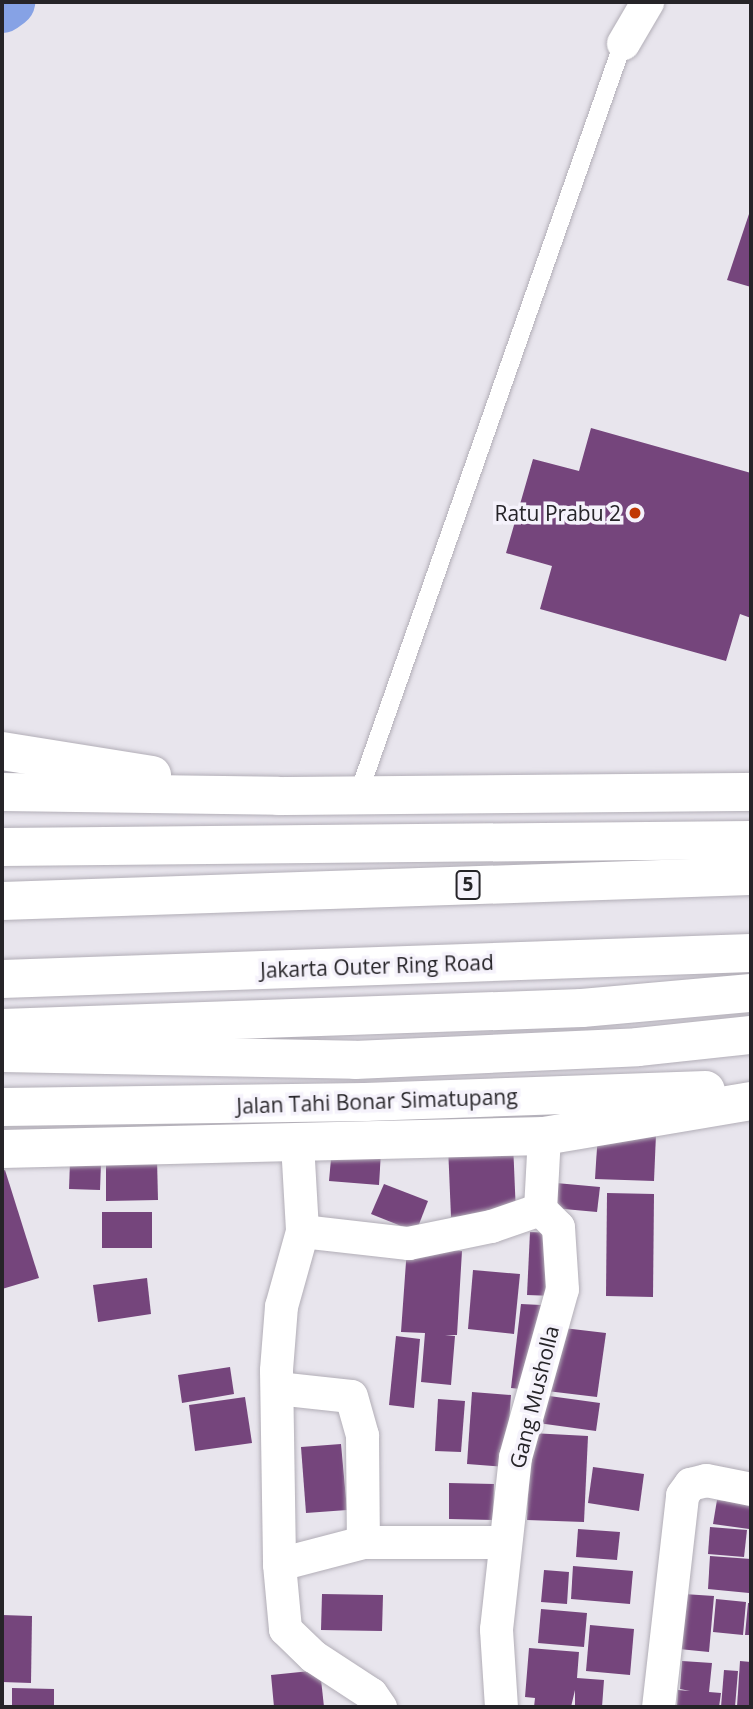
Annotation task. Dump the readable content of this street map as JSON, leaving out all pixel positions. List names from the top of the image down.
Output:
{
  "streets": {
    "highway": ["5", "Jakarta Outer Ring Road", "Jalan Tahi Bonar Simatupang"],
    "street": ["Gang Musholla"]
  },
  "places": ["Ratu Prabu 2"]
}
